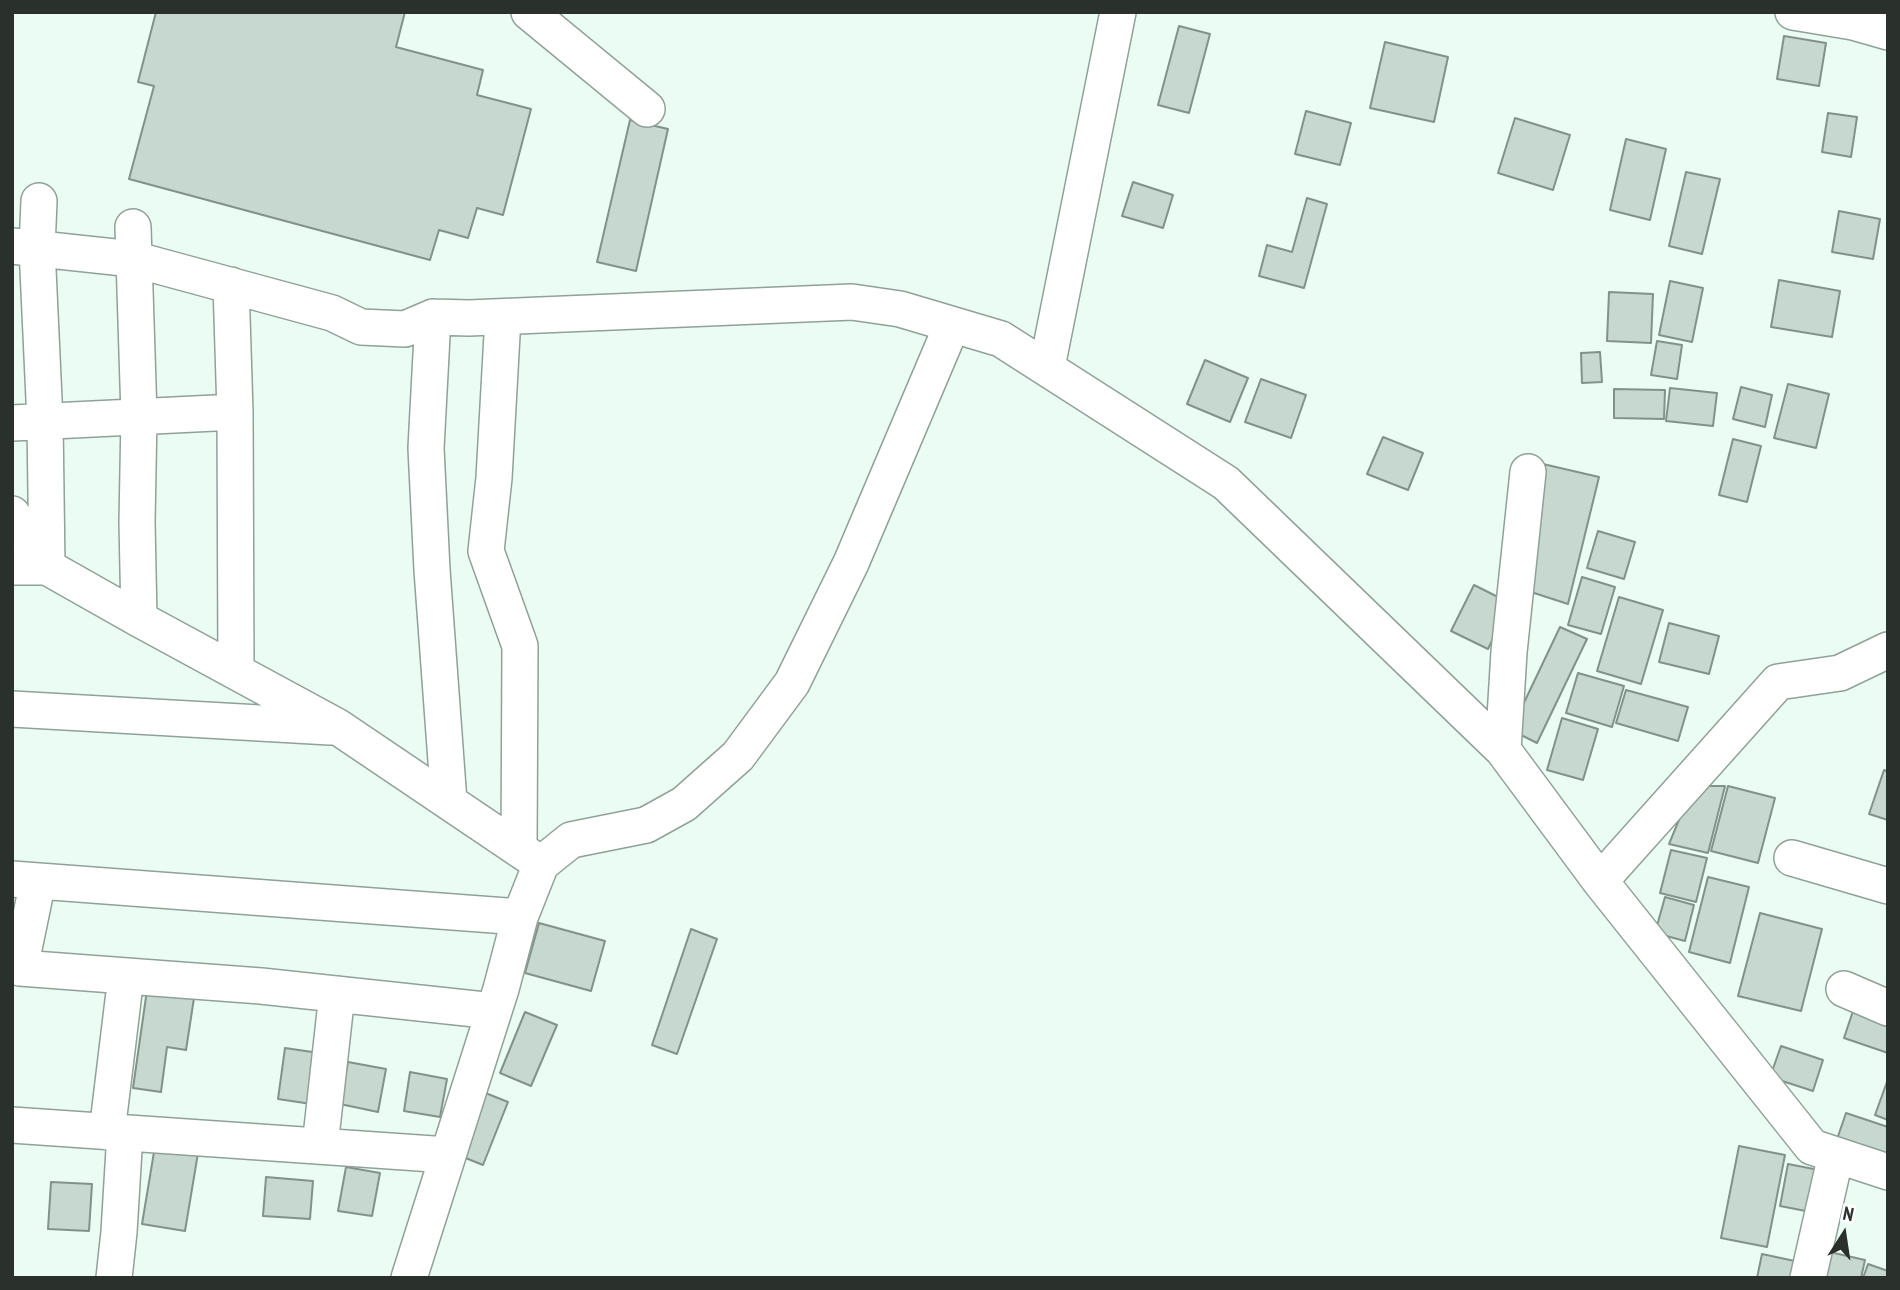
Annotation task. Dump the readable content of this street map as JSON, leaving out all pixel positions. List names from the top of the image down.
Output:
{
  "north": "top"
}
